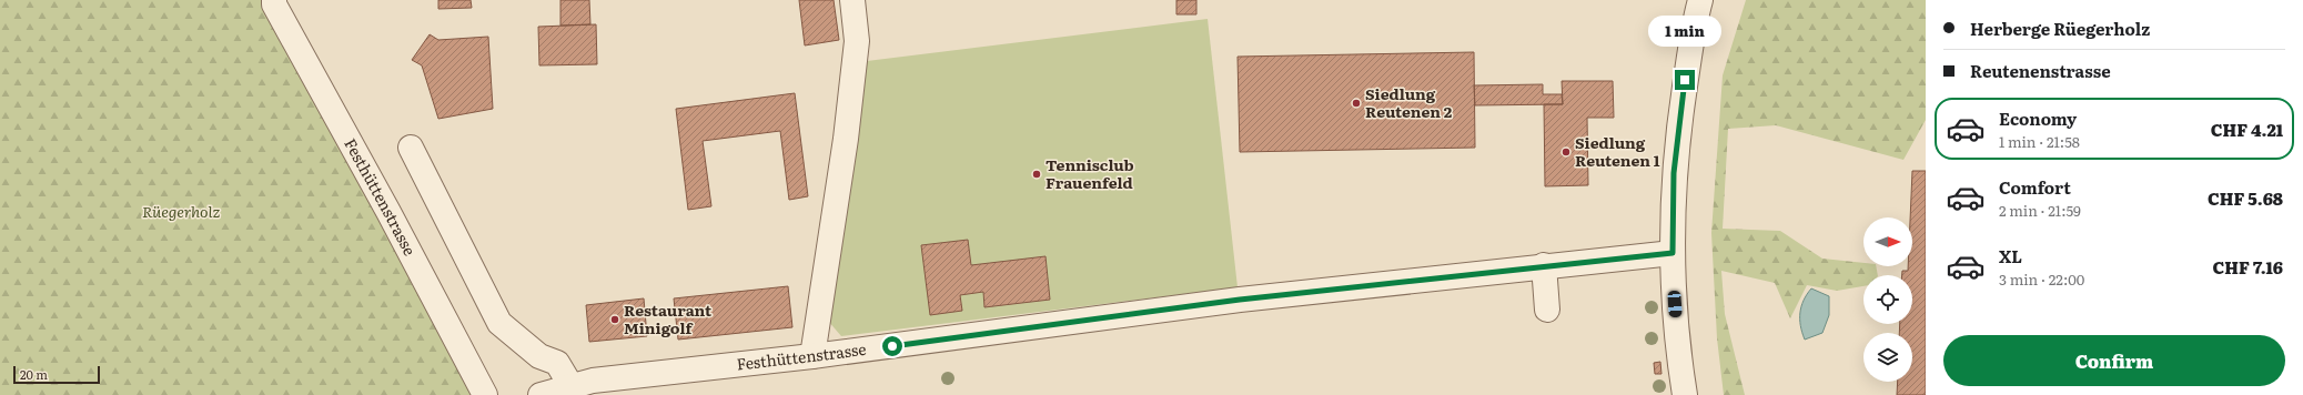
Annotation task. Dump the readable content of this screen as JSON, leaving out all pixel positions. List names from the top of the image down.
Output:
{
  "streets": {
    "street": ["Festhüttenstrasse"]
  },
  "parks": ["Rüegerholz"],
  "places": [
    "Siedlung Reutenen 2",
    "Siedlung Reutenen 1",
    "Tennisclub Frauenfeld",
    "Restaurant Minigolf"
  ],
  "scale_bar": "20 m",
  "north": "right",
  "page": {
    "banner": ["Herberge Rüegerholz", "Reutenenstrasse"],
    "bubble": "1 min",
    "list": [
      {
        "name": "Economy",
        "note": "1 min · 21:58",
        "value": "CHF 4.21"
      },
      {
        "name": "Comfort",
        "note": "2 min · 21:59",
        "value": "CHF 5.68"
      },
      {
        "name": "XL",
        "note": "3 min · 22:00",
        "value": "CHF 7.16"
      }
    ],
    "buttons": "Confirm",
    "scale": "20 m"
  }
}
